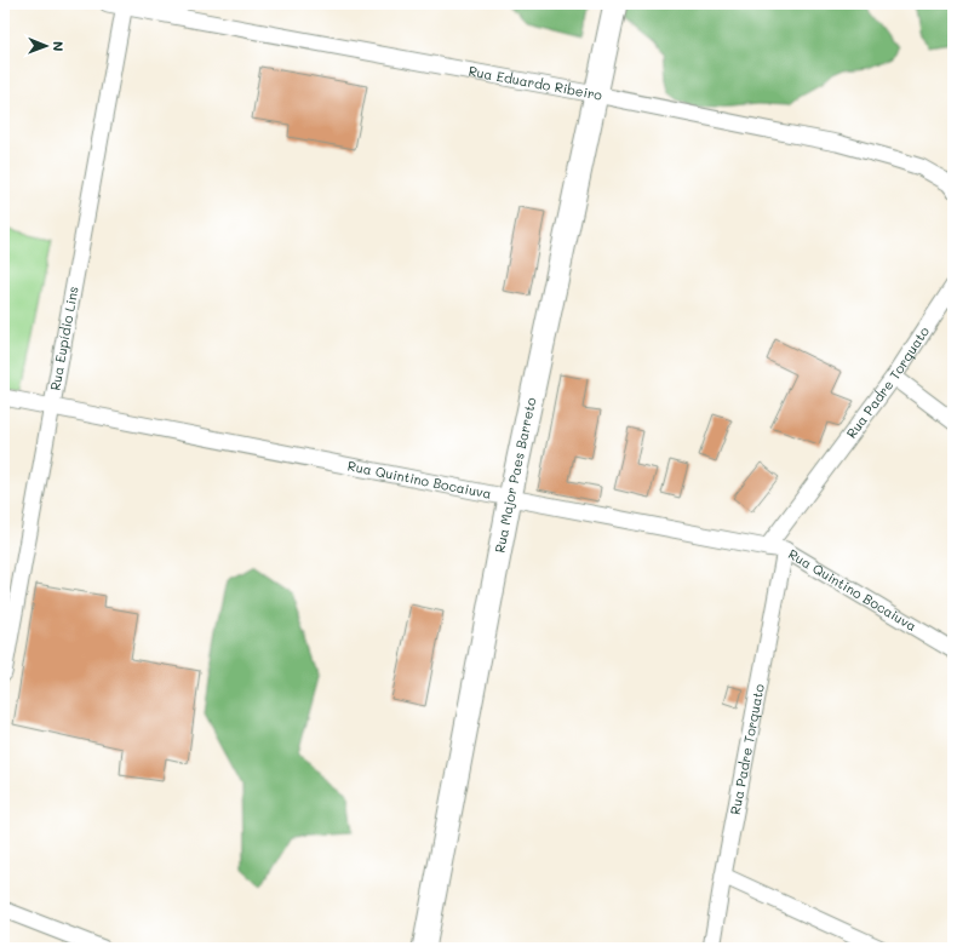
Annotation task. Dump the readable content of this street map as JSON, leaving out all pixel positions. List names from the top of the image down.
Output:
{
  "streets": {
    "street": [
      "Rua Eduardo Ribeiro",
      "Rua Eupídio Lins",
      "Rua Padre Torquato",
      "Rua Major Paes Barreto",
      "Rua Quintino Bocaiuva"
    ]
  },
  "crossings": [
    ["Rua Eduardo Ribeiro", "Rua Eupídio Lins"],
    ["Rua Eduardo Ribeiro", "Rua Major Paes Barreto"],
    ["Rua Eupídio Lins", "Rua Quintino Bocaiuva"],
    ["Rua Padre Torquato", "Rua Quintino Bocaiuva"],
    ["Rua Major Paes Barreto", "Rua Quintino Bocaiuva"]
  ],
  "north": "right"
}
